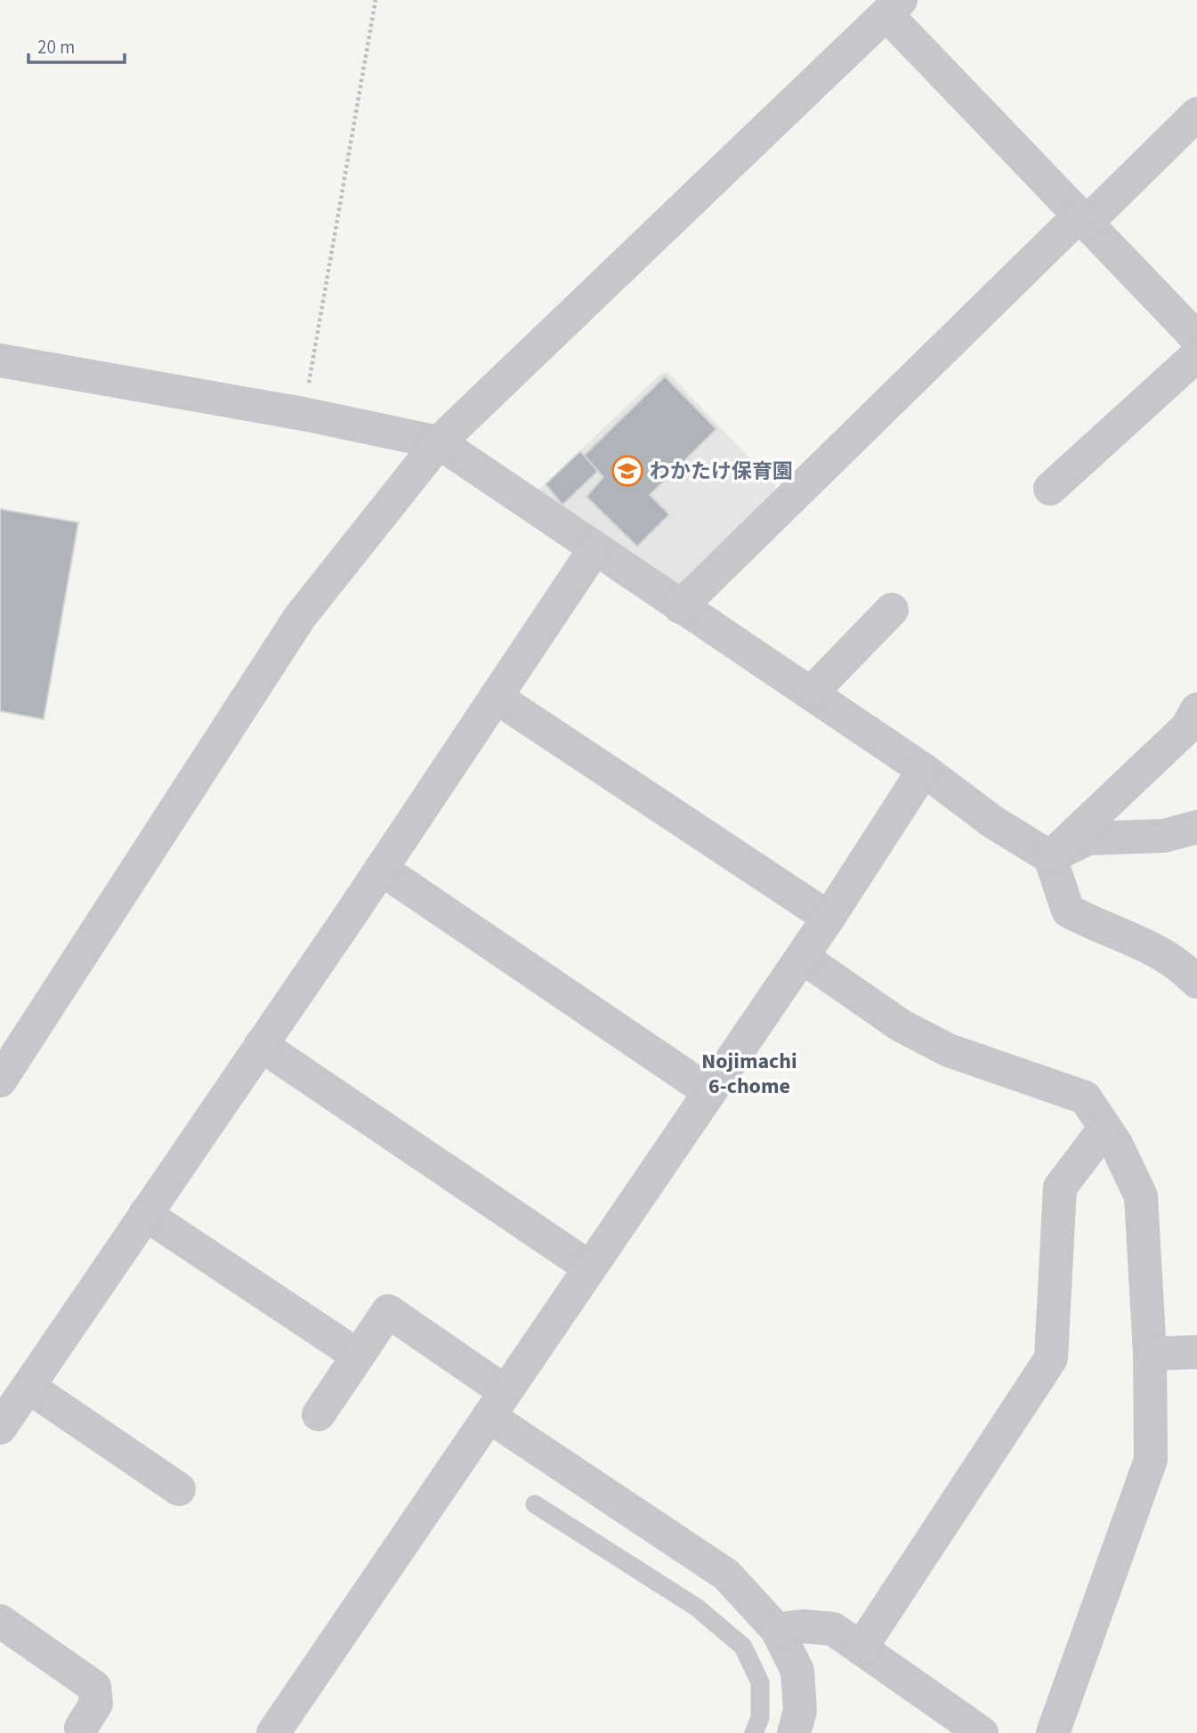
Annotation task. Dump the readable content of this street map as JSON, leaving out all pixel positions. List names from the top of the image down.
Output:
{
  "districts": ["Nojimachi 6-chome"],
  "places": {
    "school or university": ["わかたけ保育園"]
  },
  "scale_bar": "20 m"
}
